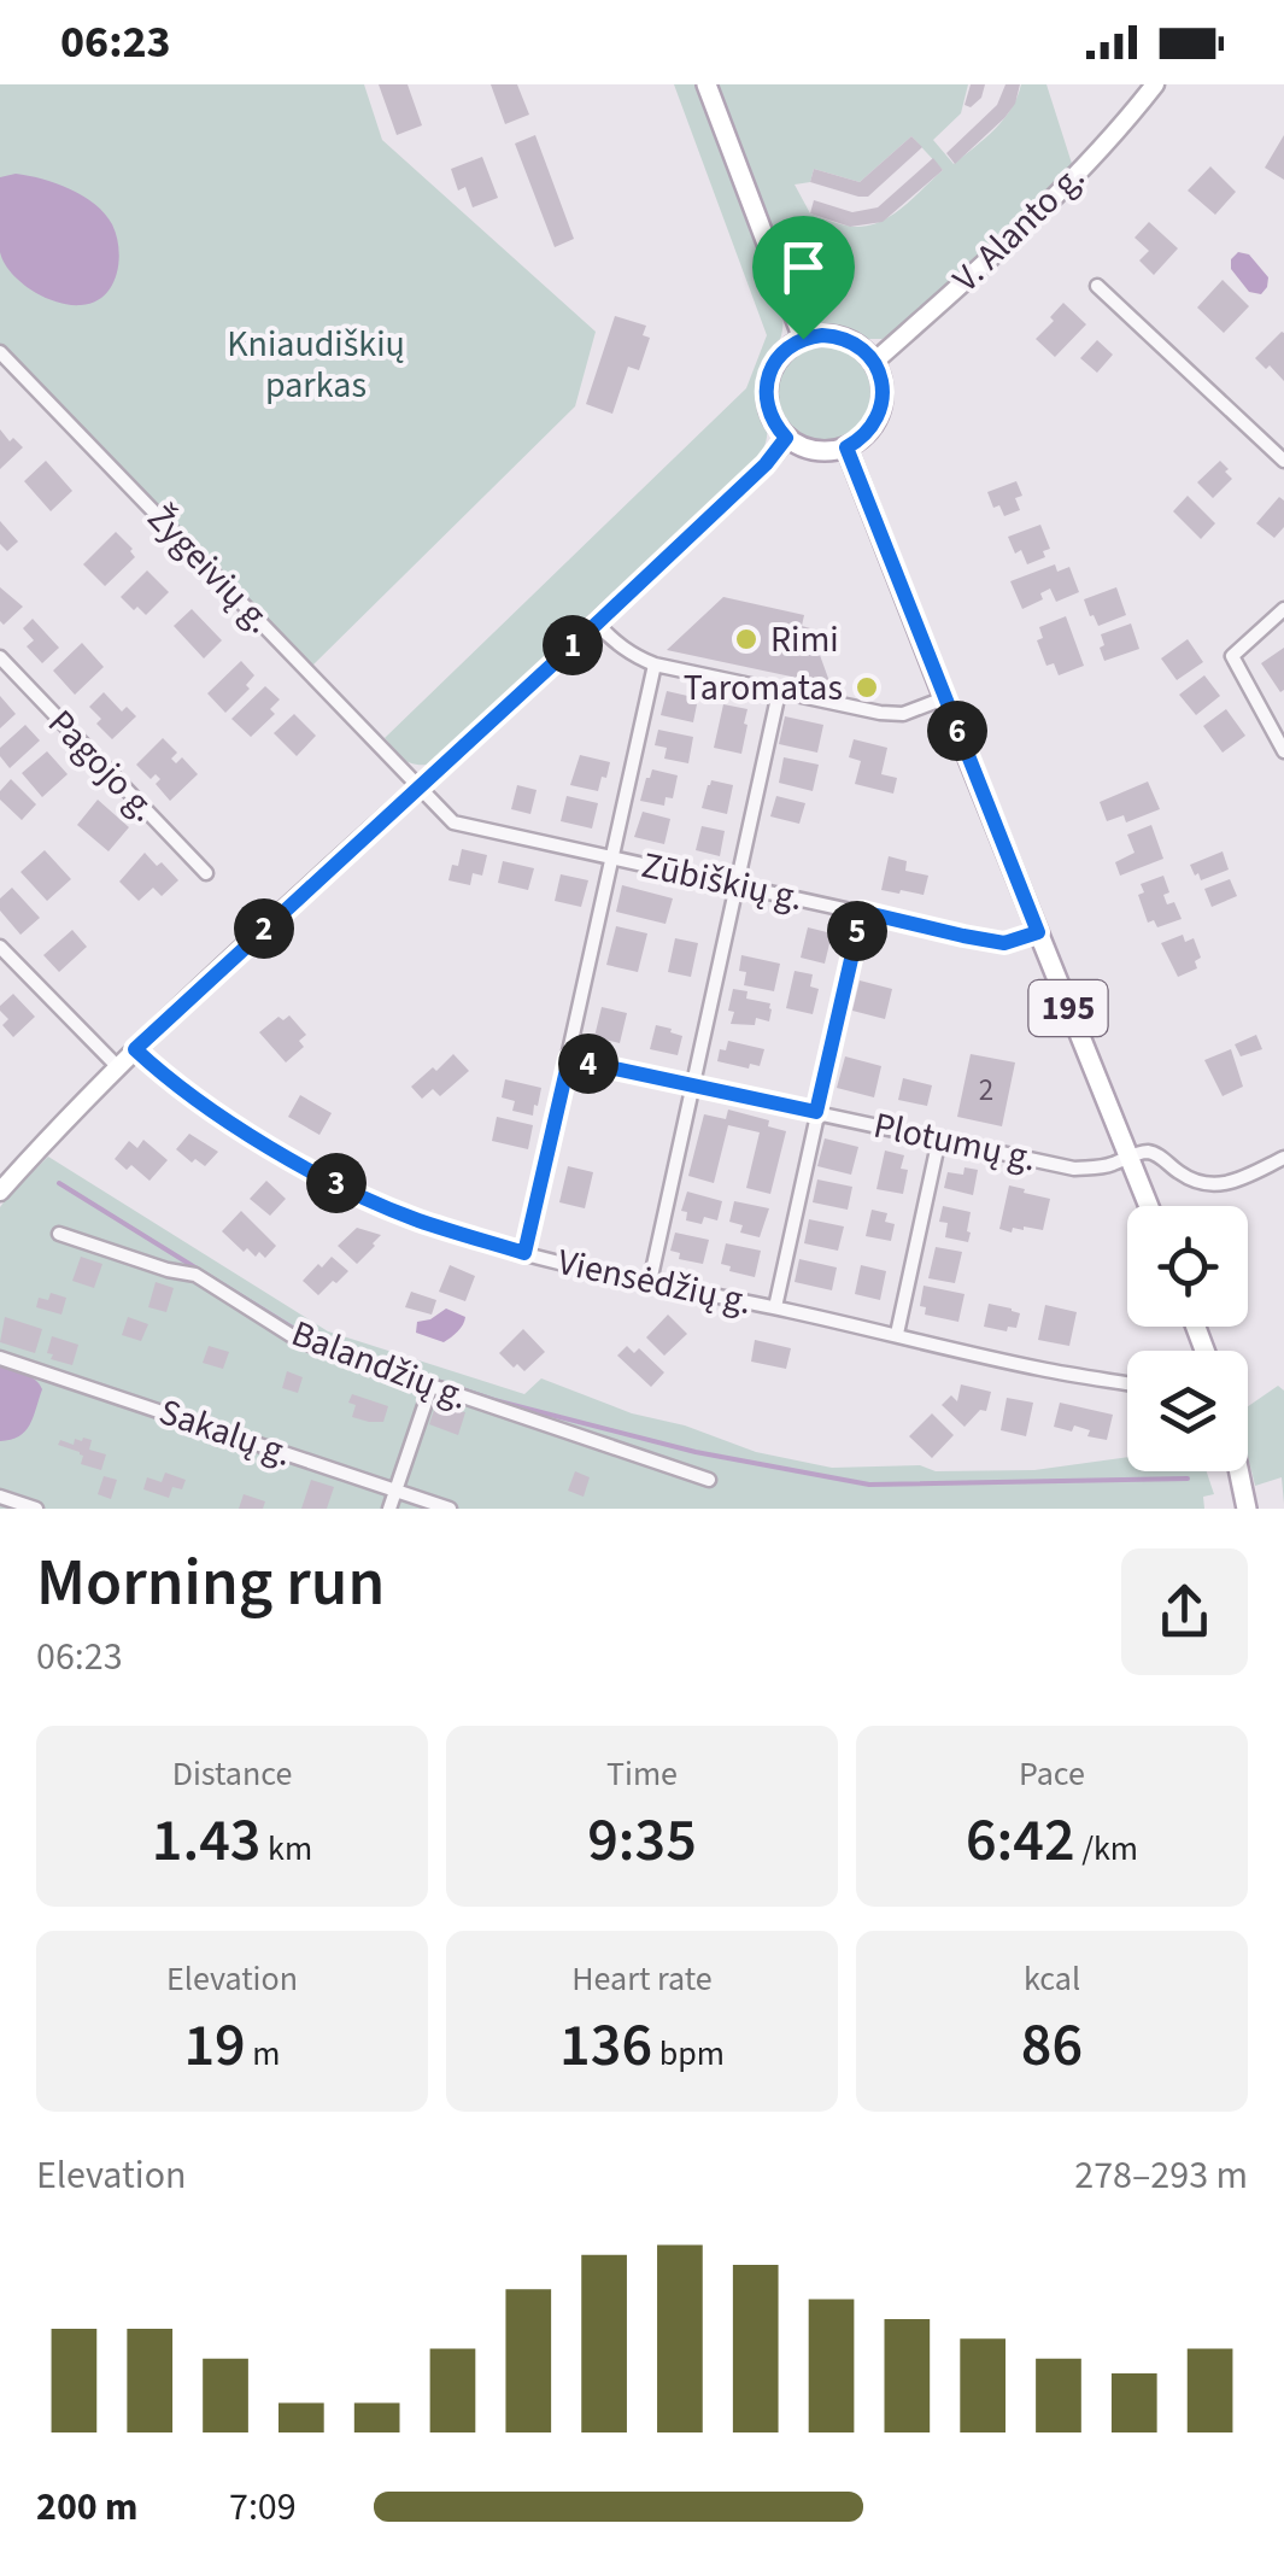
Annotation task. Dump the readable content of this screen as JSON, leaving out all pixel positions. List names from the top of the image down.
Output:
{
  "streets": {
    "main road": ["V. Alanto g.", "195"],
    "street": [
      "Žygeivių g.",
      "Pagojo g.",
      "Zūbiškių g.",
      "Plotumų g.",
      "Viensėdžių g.",
      "Balandžių g.",
      "Sakalų g."
    ]
  },
  "crossings": [
    ["V. Alanto g.", "195"],
    ["Žygeivių g.", "Zūbiškių g."],
    ["Zūbiškių g.", "195"],
    ["195", "Plotumų g."]
  ],
  "parks": ["Kniaudiškių parkas"],
  "places": ["Rimi", "Taromatas"],
  "house_numbers": ["2"],
  "page": {
    "status": "06:23",
    "pins": [
      "1",
      "6",
      "2",
      "5",
      "4",
      "3"
    ],
    "heading": ["Morning run", "06:23"],
    "stats": [
      ["Distance", "1.43 km"],
      ["Time", "9:35"],
      ["Pace", "6:42 /km"],
      ["Elevation", "19 m"],
      ["Heart rate", "136 bpm"],
      ["kcal", "86"]
    ],
    "chart": ["Elevation", "278–293 m"],
    "list": [
      {
        "name": "200 m",
        "note": "7:09"
      }
    ]
  }
}
